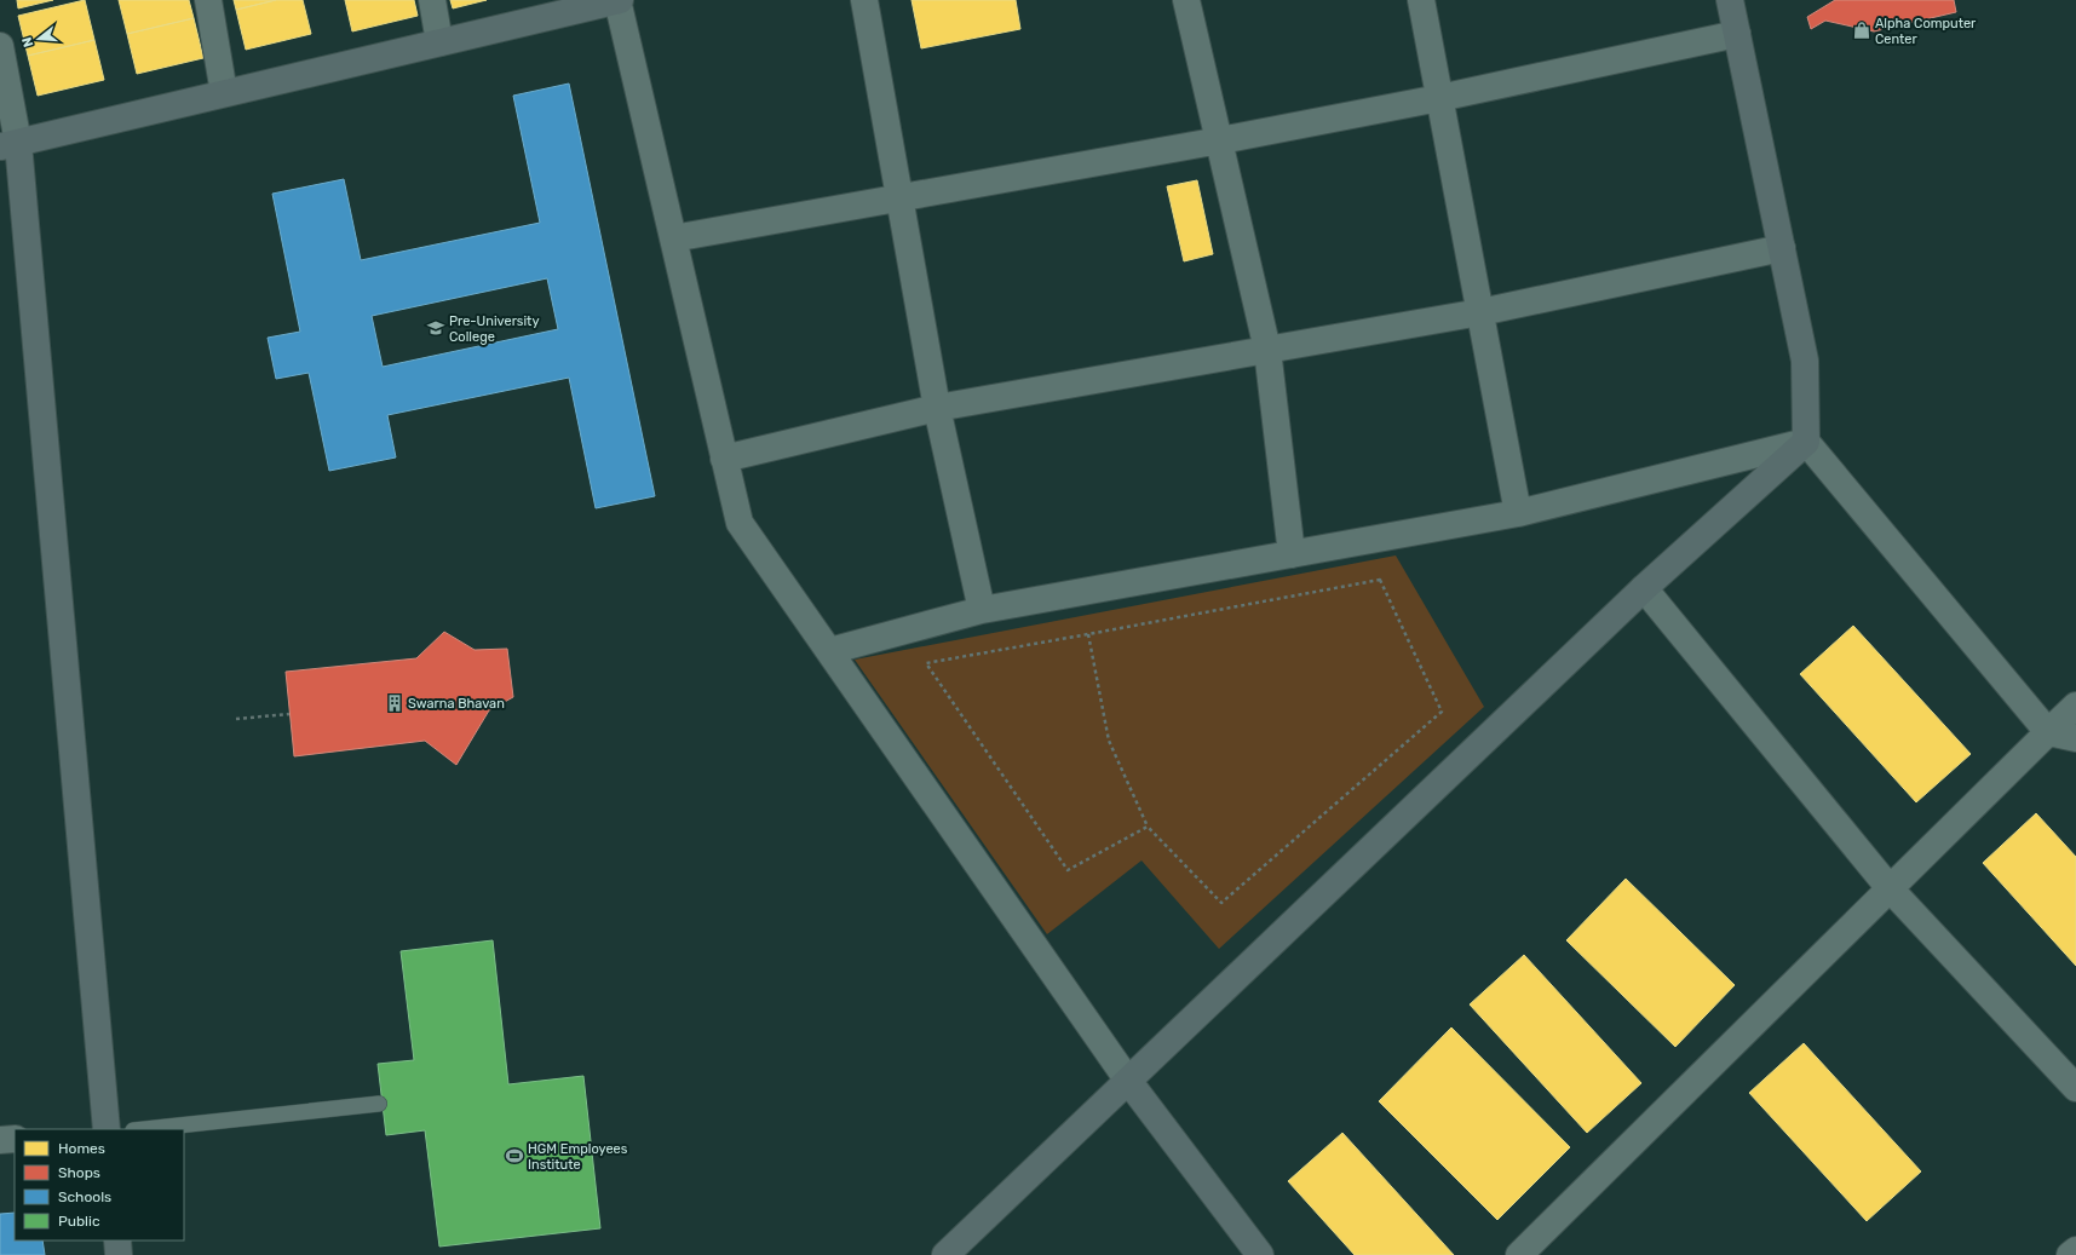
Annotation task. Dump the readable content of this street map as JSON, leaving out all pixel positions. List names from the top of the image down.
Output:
{
  "places": {
    "shop": ["Alpha Computer Center"],
    "school or university": ["Pre-University College"],
    "building": ["Swarna Bhavan"],
    "sports": ["HGM Employees Institute"]
  },
  "legend": [
    "Homes",
    "Shops",
    "Schools",
    "Public"
  ],
  "north": "left"
}
